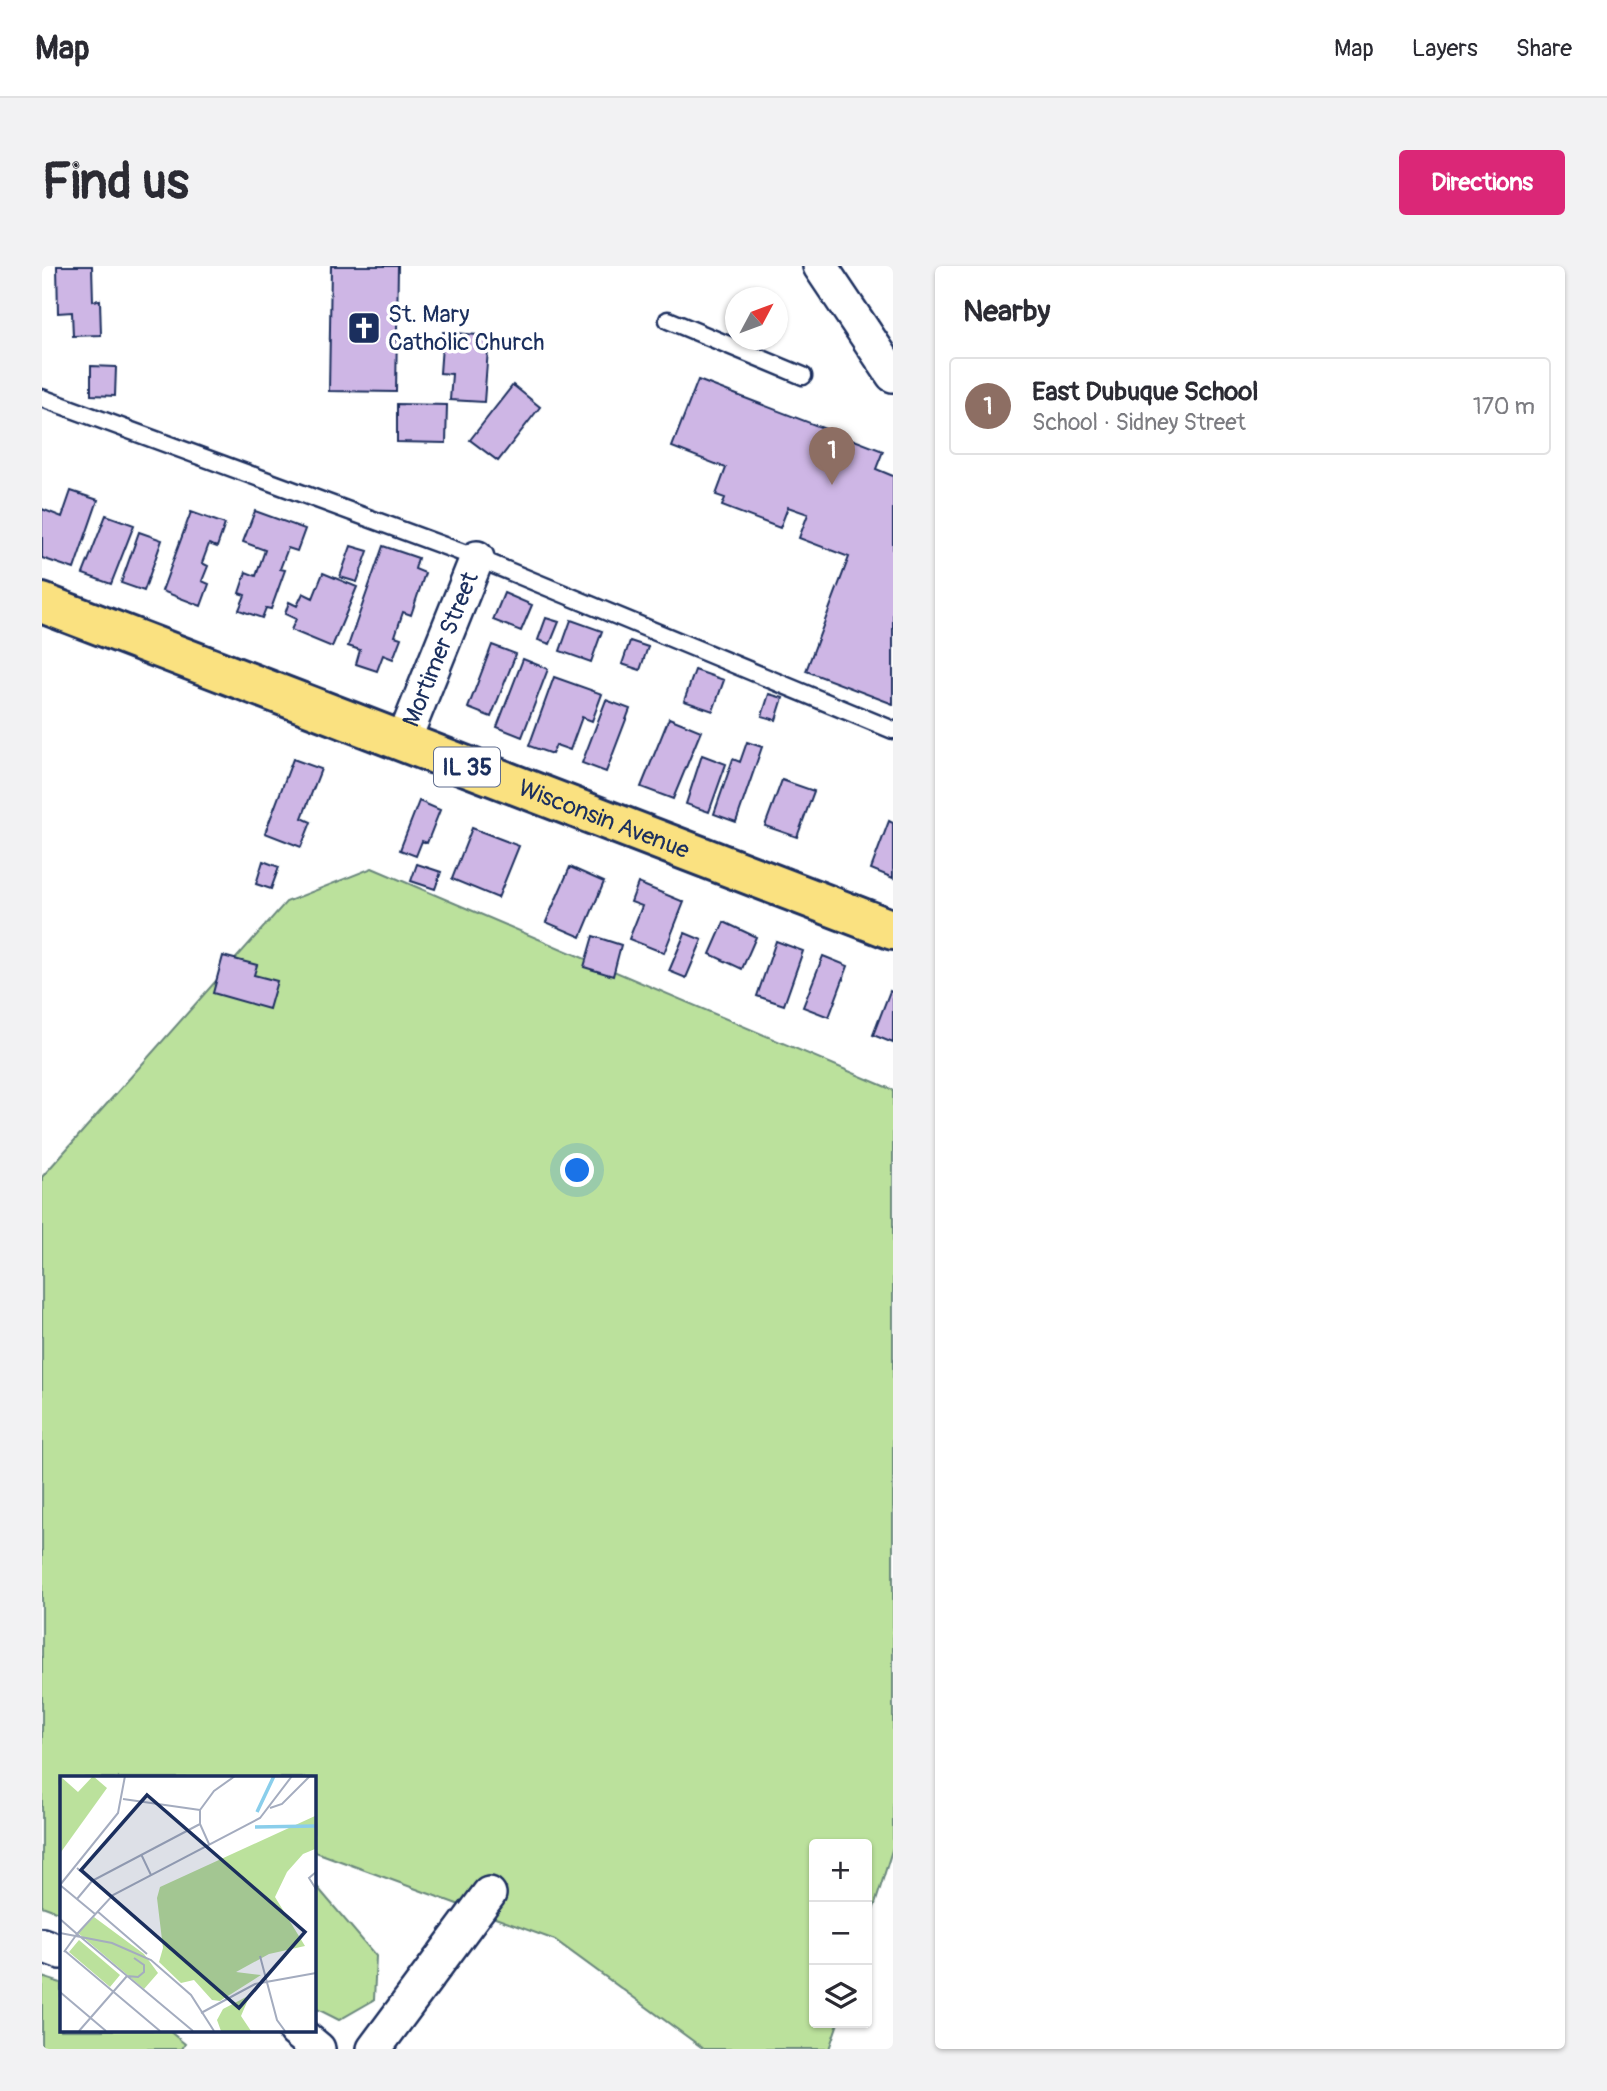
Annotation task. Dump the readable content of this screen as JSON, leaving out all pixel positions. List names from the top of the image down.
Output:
{
  "streets": {
    "main road": ["IL 35", "Wisconsin Avenue"],
    "street": ["Mortimer Street"]
  },
  "crossings": [
    ["Mortimer Street", "Wisconsin Avenue"]
  ],
  "places": {
    "church": ["St. Mary Catholic Church"]
  },
  "north": "top right",
  "page": {
    "header": "Map",
    "nav": ["Map", "Layers", "Share"],
    "buttons": "Directions",
    "title": "Find us",
    "heading": "Nearby",
    "list": [
      {
        "mark": "1",
        "name": "East Dubuque School",
        "note": "School · Sidney Street",
        "value": "170 m"
      }
    ],
    "pins": "1",
    "map_buttons": ["+", "−"]
  }
}
